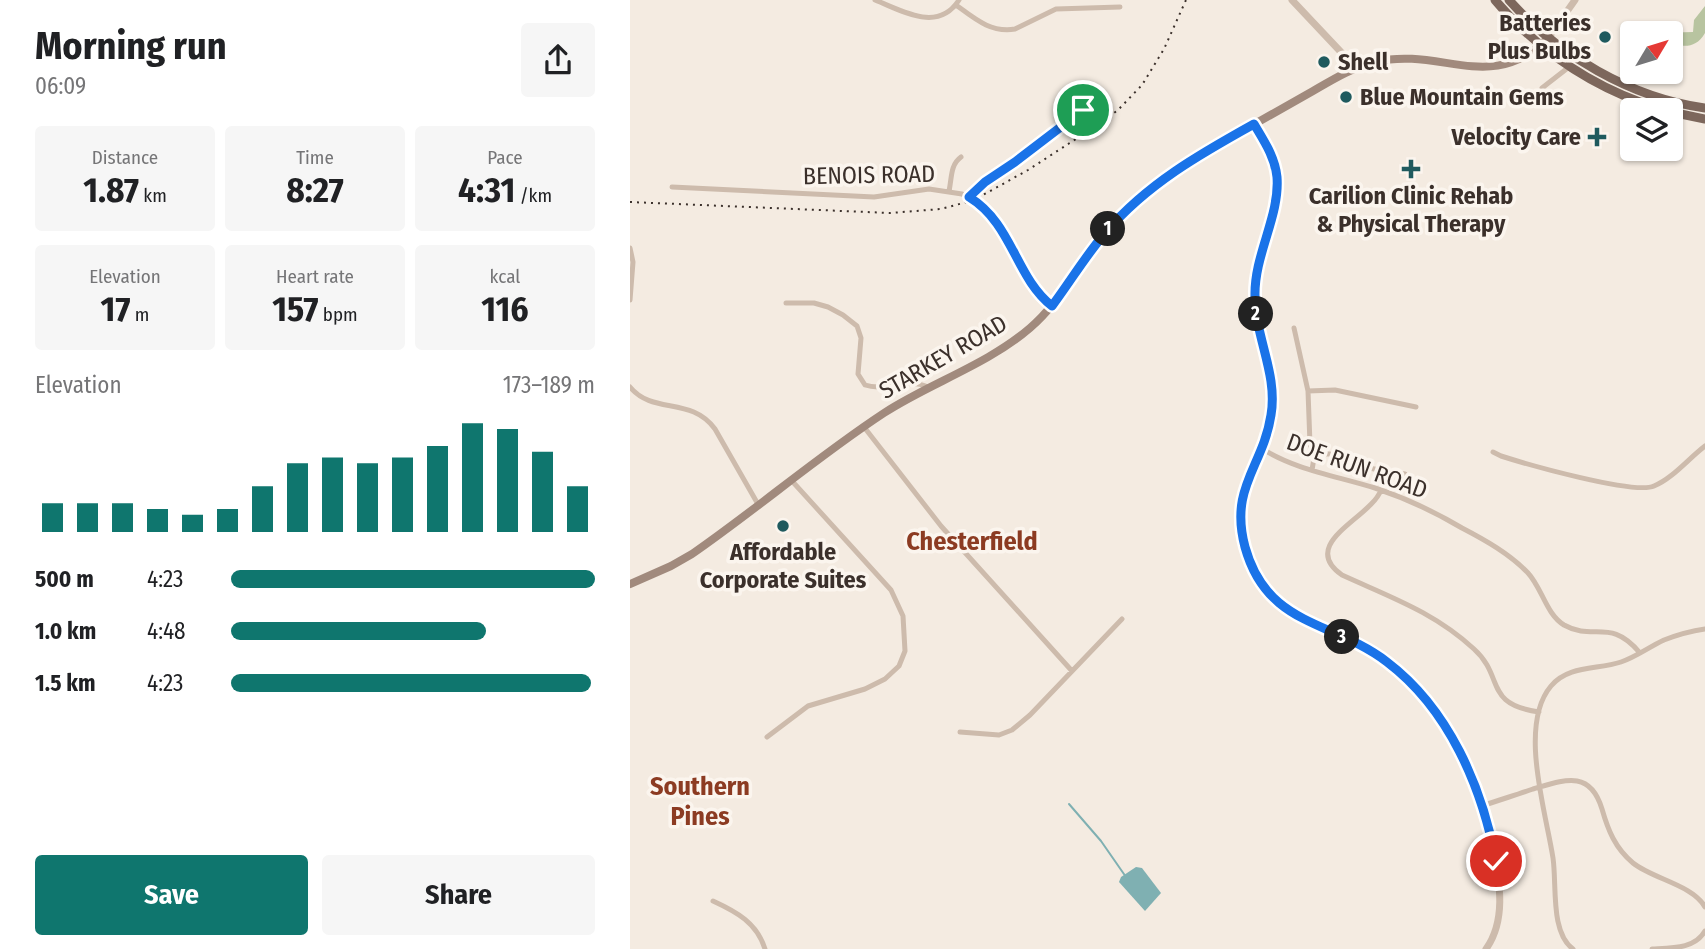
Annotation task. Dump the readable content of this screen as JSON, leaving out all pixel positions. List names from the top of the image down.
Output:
{
  "streets": {
    "main road": ["STARKEY ROAD"],
    "street": ["BENOIS ROAD", "DOE RUN ROAD"]
  },
  "crossings": [
    ["BENOIS ROAD", "STARKEY ROAD"]
  ],
  "districts": ["Chesterfield", "Southern Pines"],
  "places": {
    "other": [
      "Batteries Plus Bulbs",
      "Shell",
      "Blue Mountain Gems",
      "Affordable Corporate Suites"
    ],
    "health": ["Velocity Care", "Carilion Clinic Rehab & Physical Therapy"]
  },
  "north": "top right",
  "page": {
    "heading": ["Morning run", "06:09"],
    "stats": [
      ["Distance", "1.87 km"],
      ["Time", "8:27"],
      ["Pace", "4:31 /km"],
      ["Elevation", "17 m"],
      ["Heart rate", "157 bpm"],
      ["kcal", "116"]
    ],
    "pins": ["1", "2", "3"],
    "chart": ["Elevation", "173–189 m"],
    "list": [
      {
        "name": "500 m",
        "note": "4:23"
      },
      {
        "name": "1.0 km",
        "note": "4:48"
      },
      {
        "name": "1.5 km",
        "note": "4:23"
      }
    ],
    "buttons": ["Save", "Share"]
  }
}
